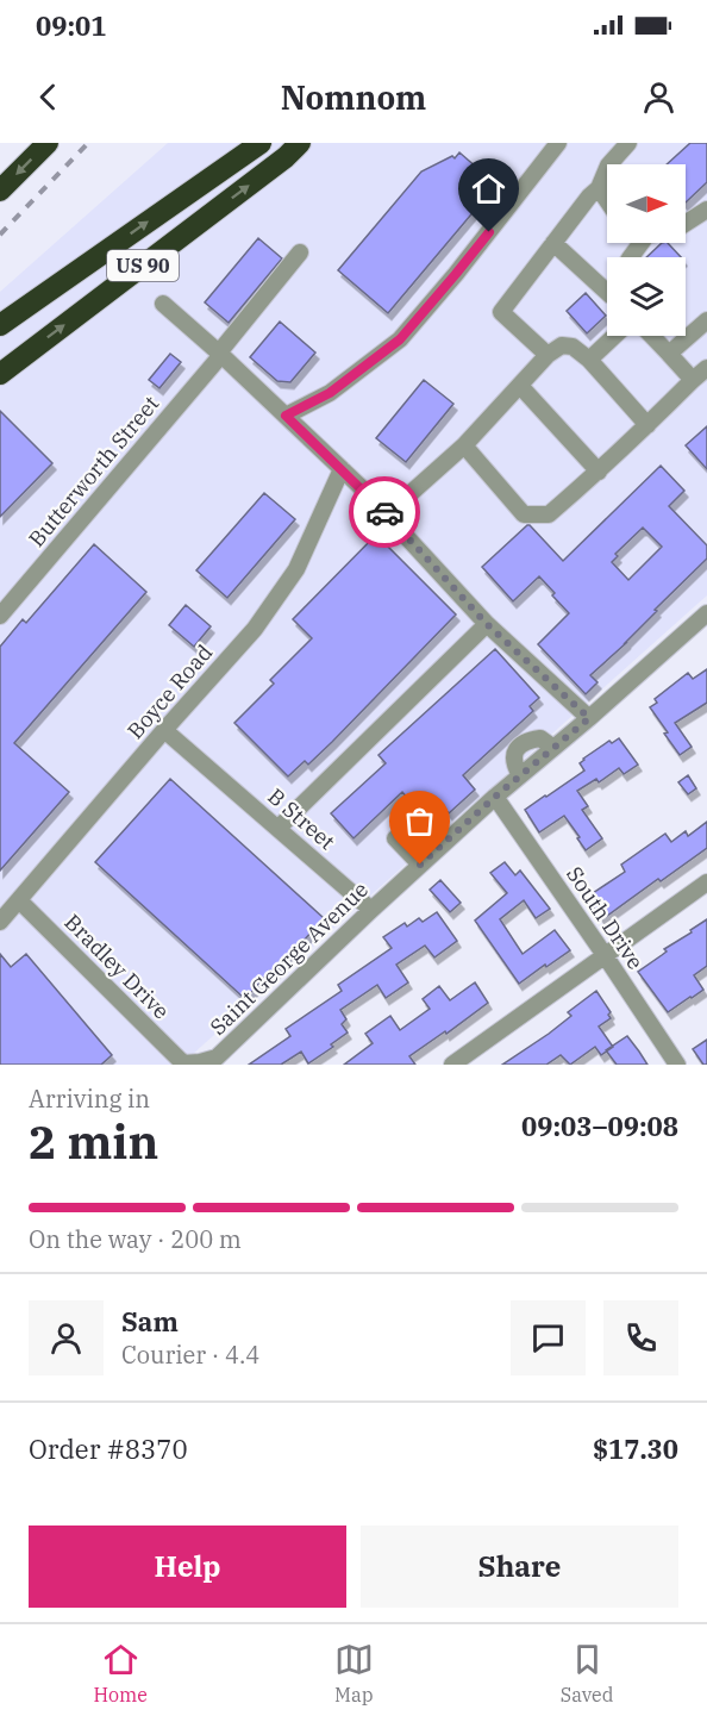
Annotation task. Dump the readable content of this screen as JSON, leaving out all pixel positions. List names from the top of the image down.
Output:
{
  "streets": {
    "highway": ["US 90"],
    "street": [
      "Butterworth Street",
      "Boyce Road",
      "B Street",
      "South Drive",
      "Saint George Avenue",
      "Bradley Drive"
    ]
  },
  "crossings": [
    ["Boyce Road", "B Street"],
    ["Boyce Road", "Bradley Drive"],
    ["B Street", "Saint George Avenue"],
    ["South Drive", "Saint George Avenue"],
    ["Saint George Avenue", "Bradley Drive"]
  ],
  "north": "right",
  "page": {
    "status": "09:01",
    "header": "Nomnom",
    "heading": ["2 min", "Arriving in", "09:03–09:08"],
    "panel": [
      "Sam",
      "Courier · 4.4",
      "Order #8370",
      "$17.30"
    ],
    "bar": "On the way · 200 m",
    "buttons": ["Help", "Share"],
    "tabs": ["Home", "Map", "Saved"]
  }
}
